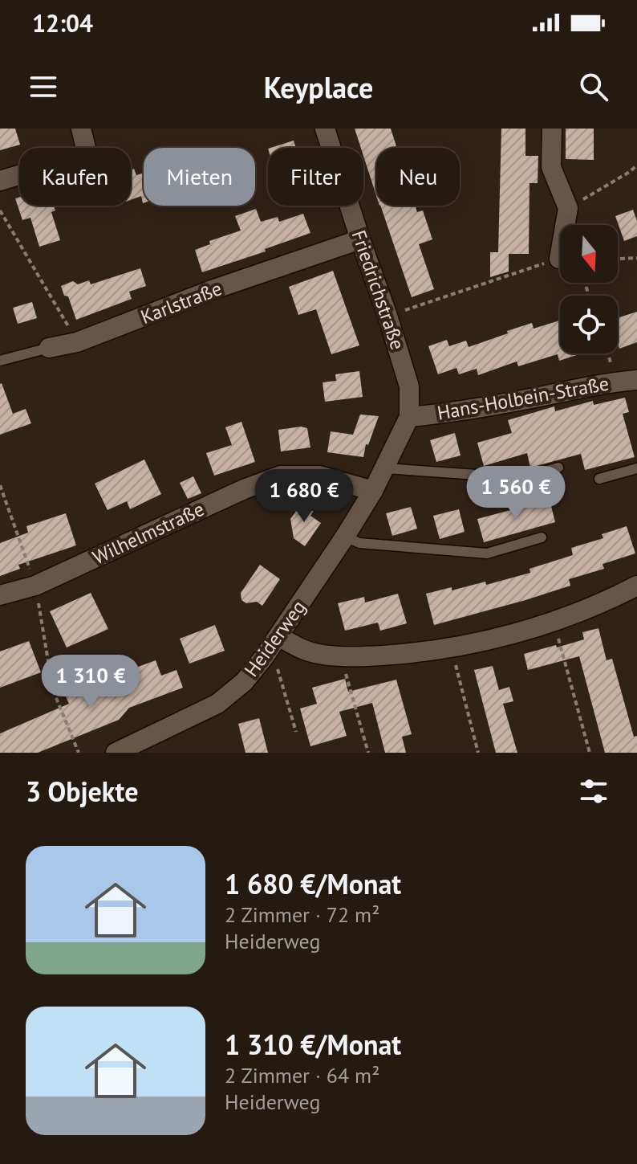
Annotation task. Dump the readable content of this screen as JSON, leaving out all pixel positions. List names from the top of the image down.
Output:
{
  "streets": {
    "street": [
      "Friedrichstraße",
      "Karlstraße",
      "Hans-Holbein-Straße",
      "Wilhelmstraße",
      "Heiderweg"
    ]
  },
  "crossings": [
    ["Friedrichstraße", "Karlstraße"],
    ["Friedrichstraße", "Hans-Holbein-Straße"],
    ["Friedrichstraße", "Heiderweg"],
    ["Hans-Holbein-Straße", "Heiderweg"],
    ["Wilhelmstraße", "Heiderweg"]
  ],
  "north": "bottom",
  "page": {
    "status": "12:04",
    "header": "Keyplace",
    "chip": [
      "Kaufen",
      "Mieten",
      "Filter",
      "Neu"
    ],
    "price": ["1 560 €", "1 680 €", "1 310 €"],
    "heading": "3 Objekte",
    "list": [
      {
        "name": "1 680 €/Monat",
        "note": "2 Zimmer · 72 m² · Heiderweg"
      },
      {
        "name": "1 310 €/Monat",
        "note": "2 Zimmer · 64 m² · Heiderweg"
      }
    ]
  }
}
